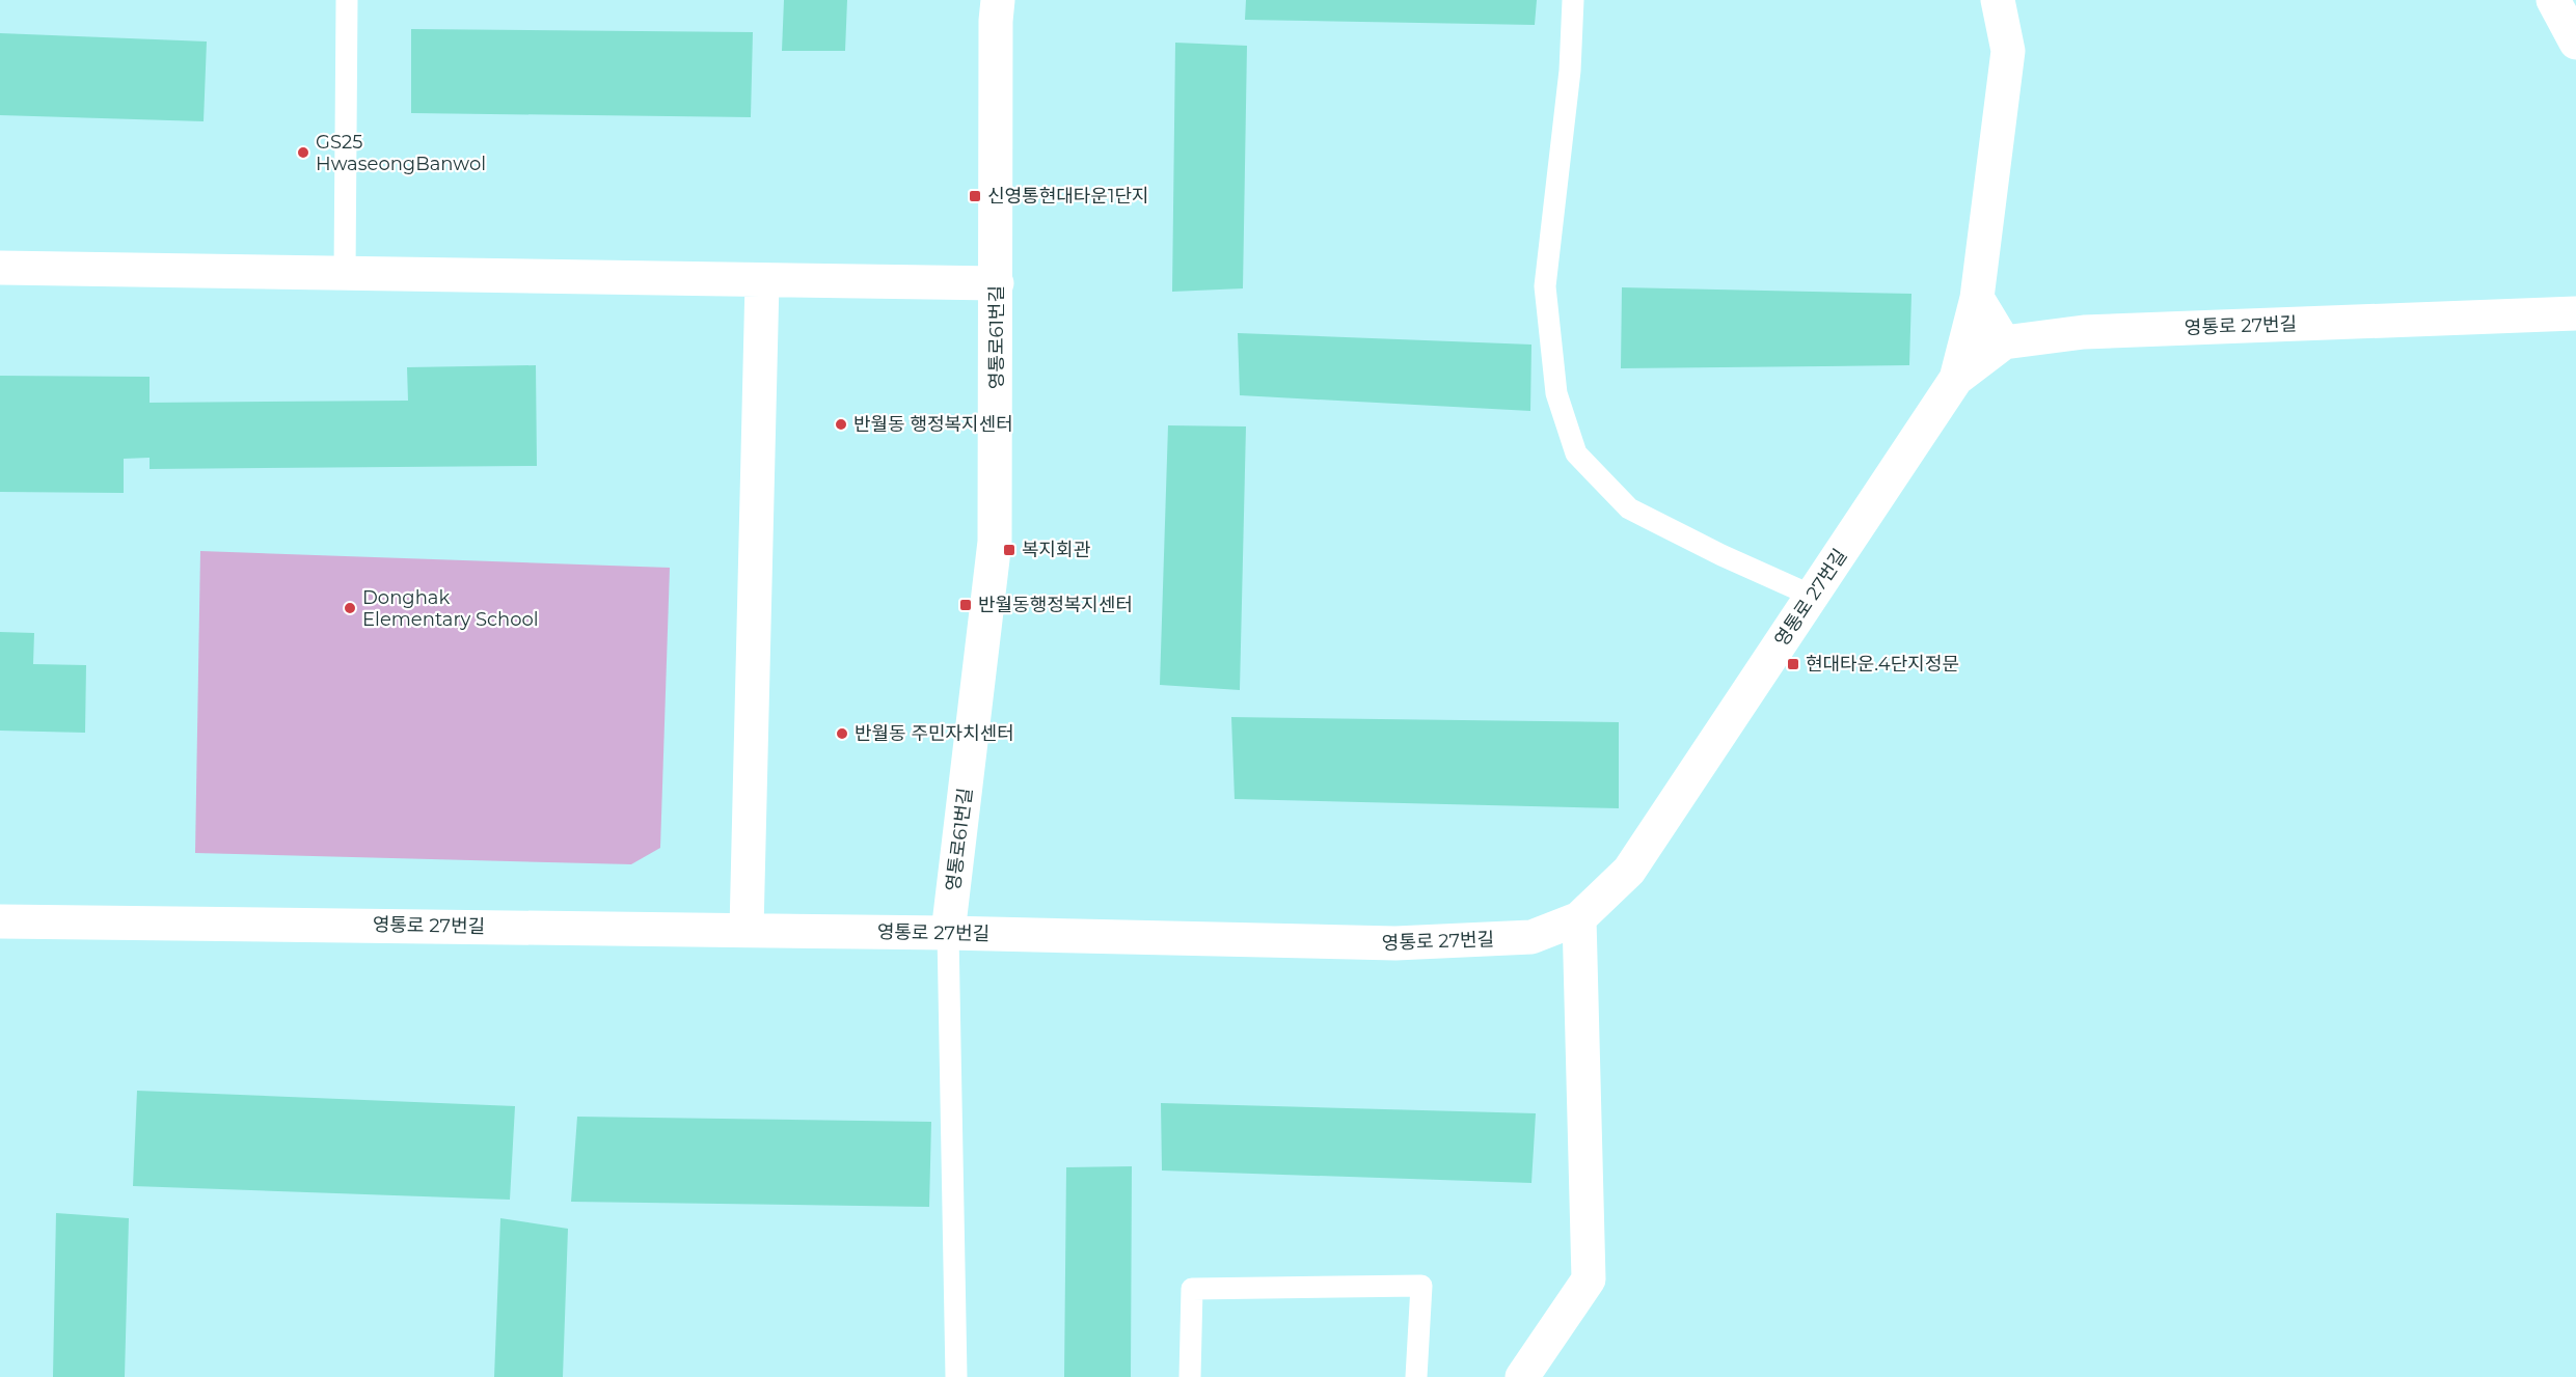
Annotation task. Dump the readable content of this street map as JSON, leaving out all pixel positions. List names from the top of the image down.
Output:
{
  "streets": {
    "street": ["영통로 27번길", "영통로61번길"]
  },
  "crossings": [
    ["영통로 27번길", "영통로61번길"]
  ],
  "places": {
    "other": [
      "GS25 HwaseongBanwol",
      "반월동 행정복지센터",
      "Donghak Elementary School",
      "반월동 주민자치센터"
    ],
    "transit": [
      "신영통현대타운1단지",
      "복지회관",
      "반월동행정복지센터",
      "현대타운.4단지정문"
    ]
  }
}
